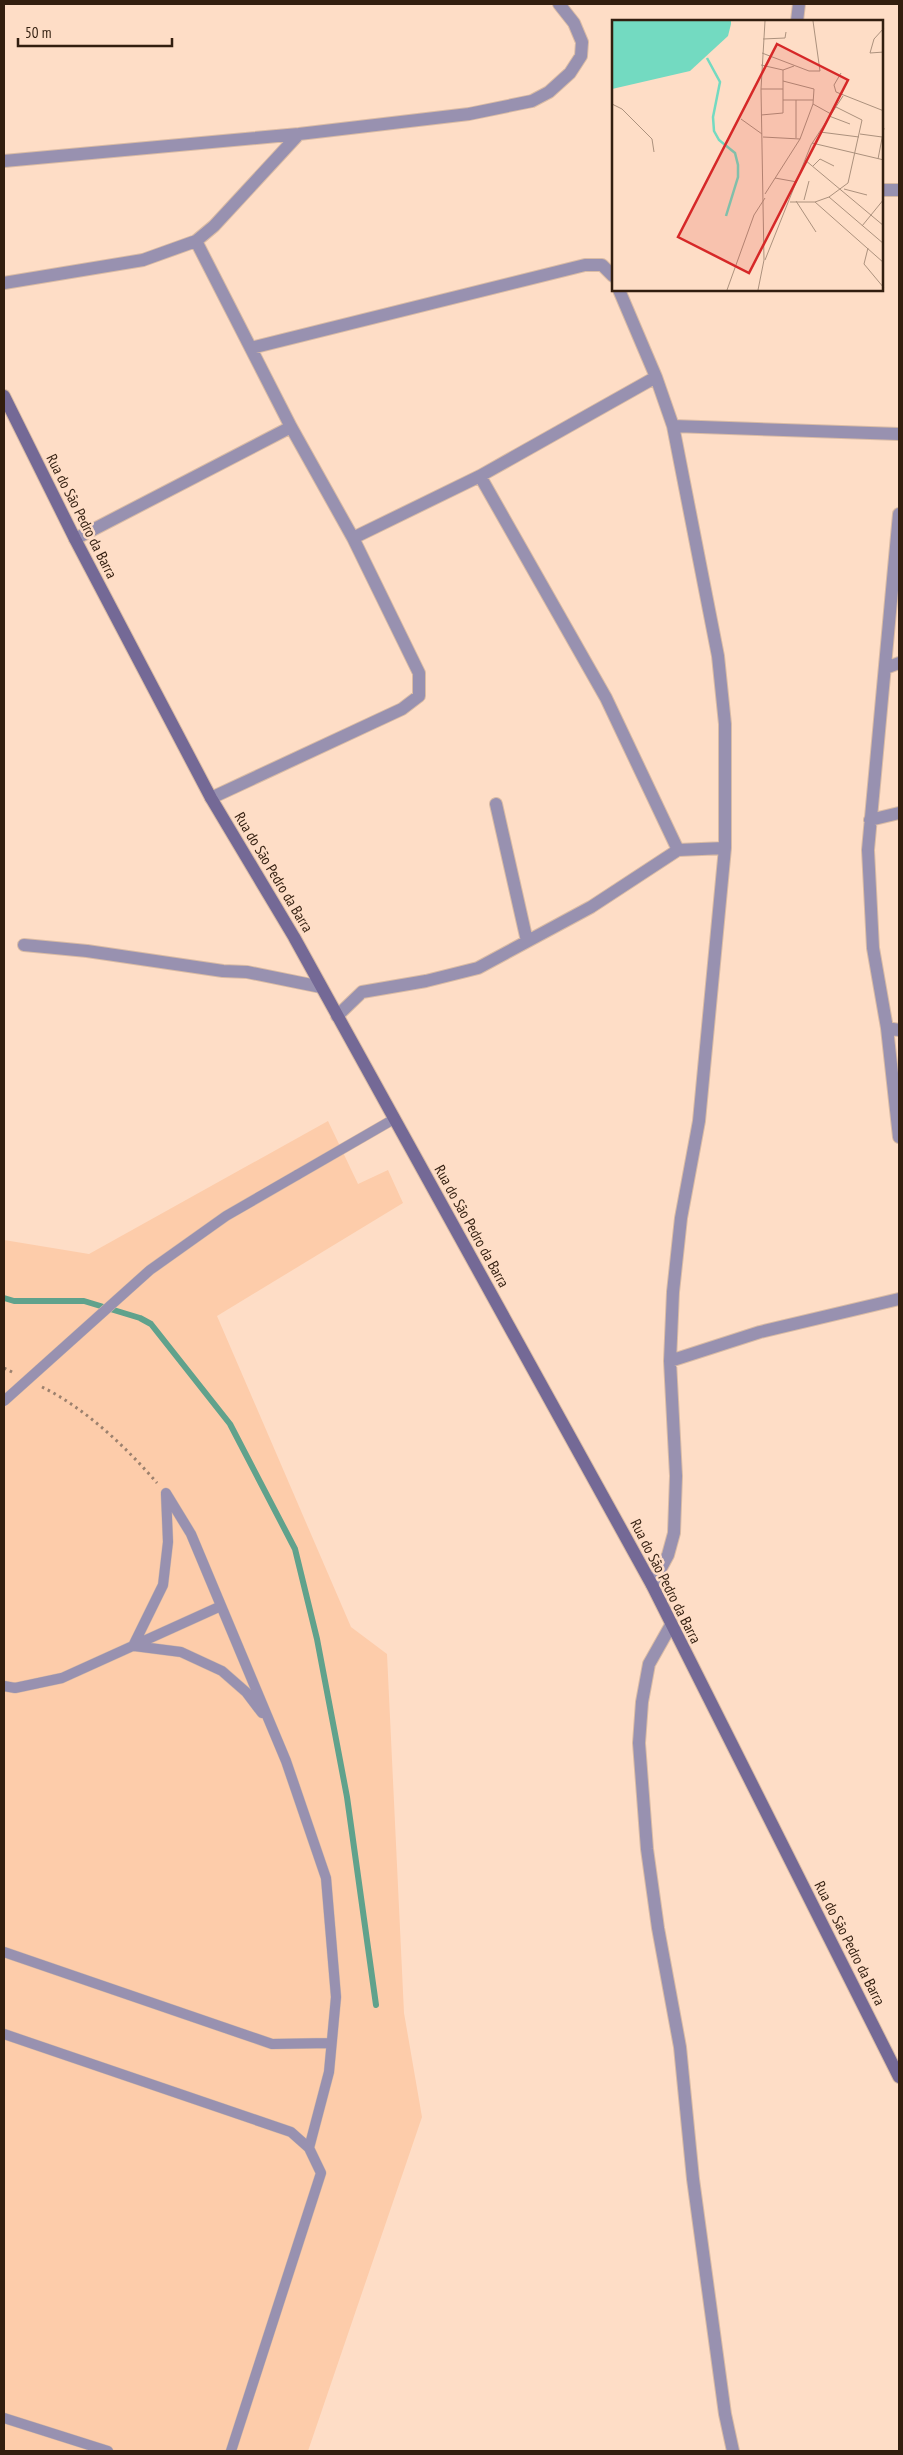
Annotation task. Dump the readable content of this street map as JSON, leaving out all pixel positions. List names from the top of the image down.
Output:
{
  "streets": {
    "street": ["Rua do São Pedro da Barra"]
  },
  "scale_bar": "50 m"
}
